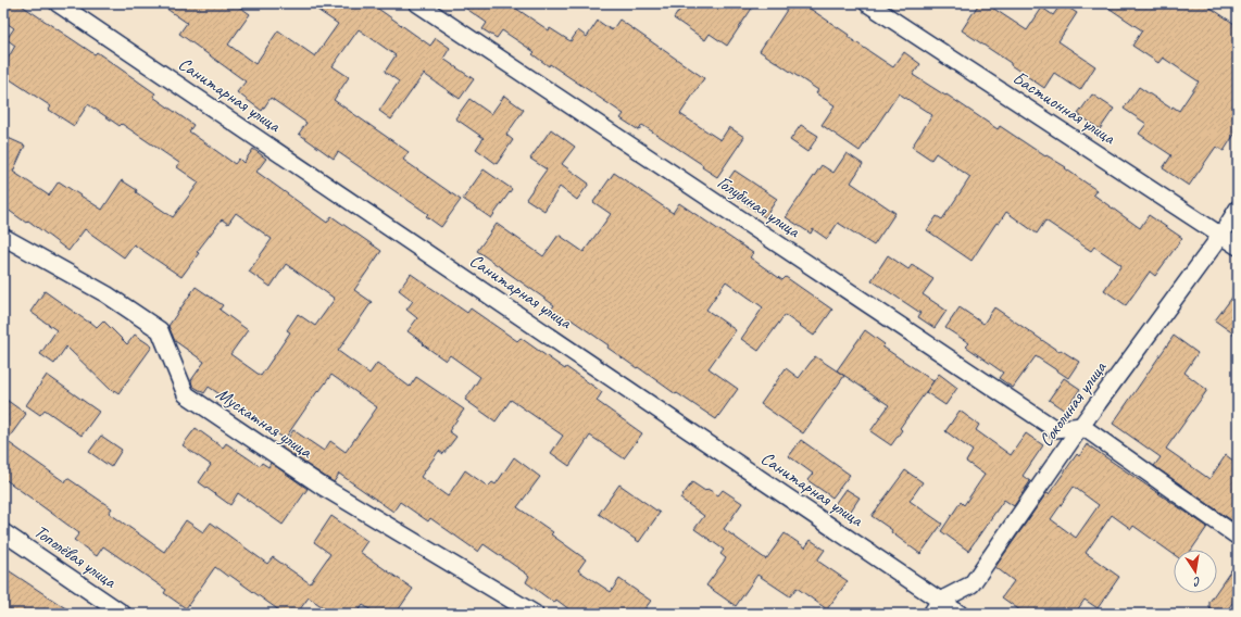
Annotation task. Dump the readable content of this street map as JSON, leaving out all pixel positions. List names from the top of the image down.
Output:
{
  "streets": {
    "street": [
      "Санитарная улица",
      "Бастионная улица",
      "Голубиная улица",
      "Соколиная улица",
      "Мускатная улица",
      "Тополёвая улица"
    ]
  },
  "crossings": [
    ["Санитарная улица", "Соколиная улица"],
    ["Бастионная улица", "Соколиная улица"],
    ["Голубиная улица", "Соколиная улица"]
  ],
  "north": "bottom"
}
